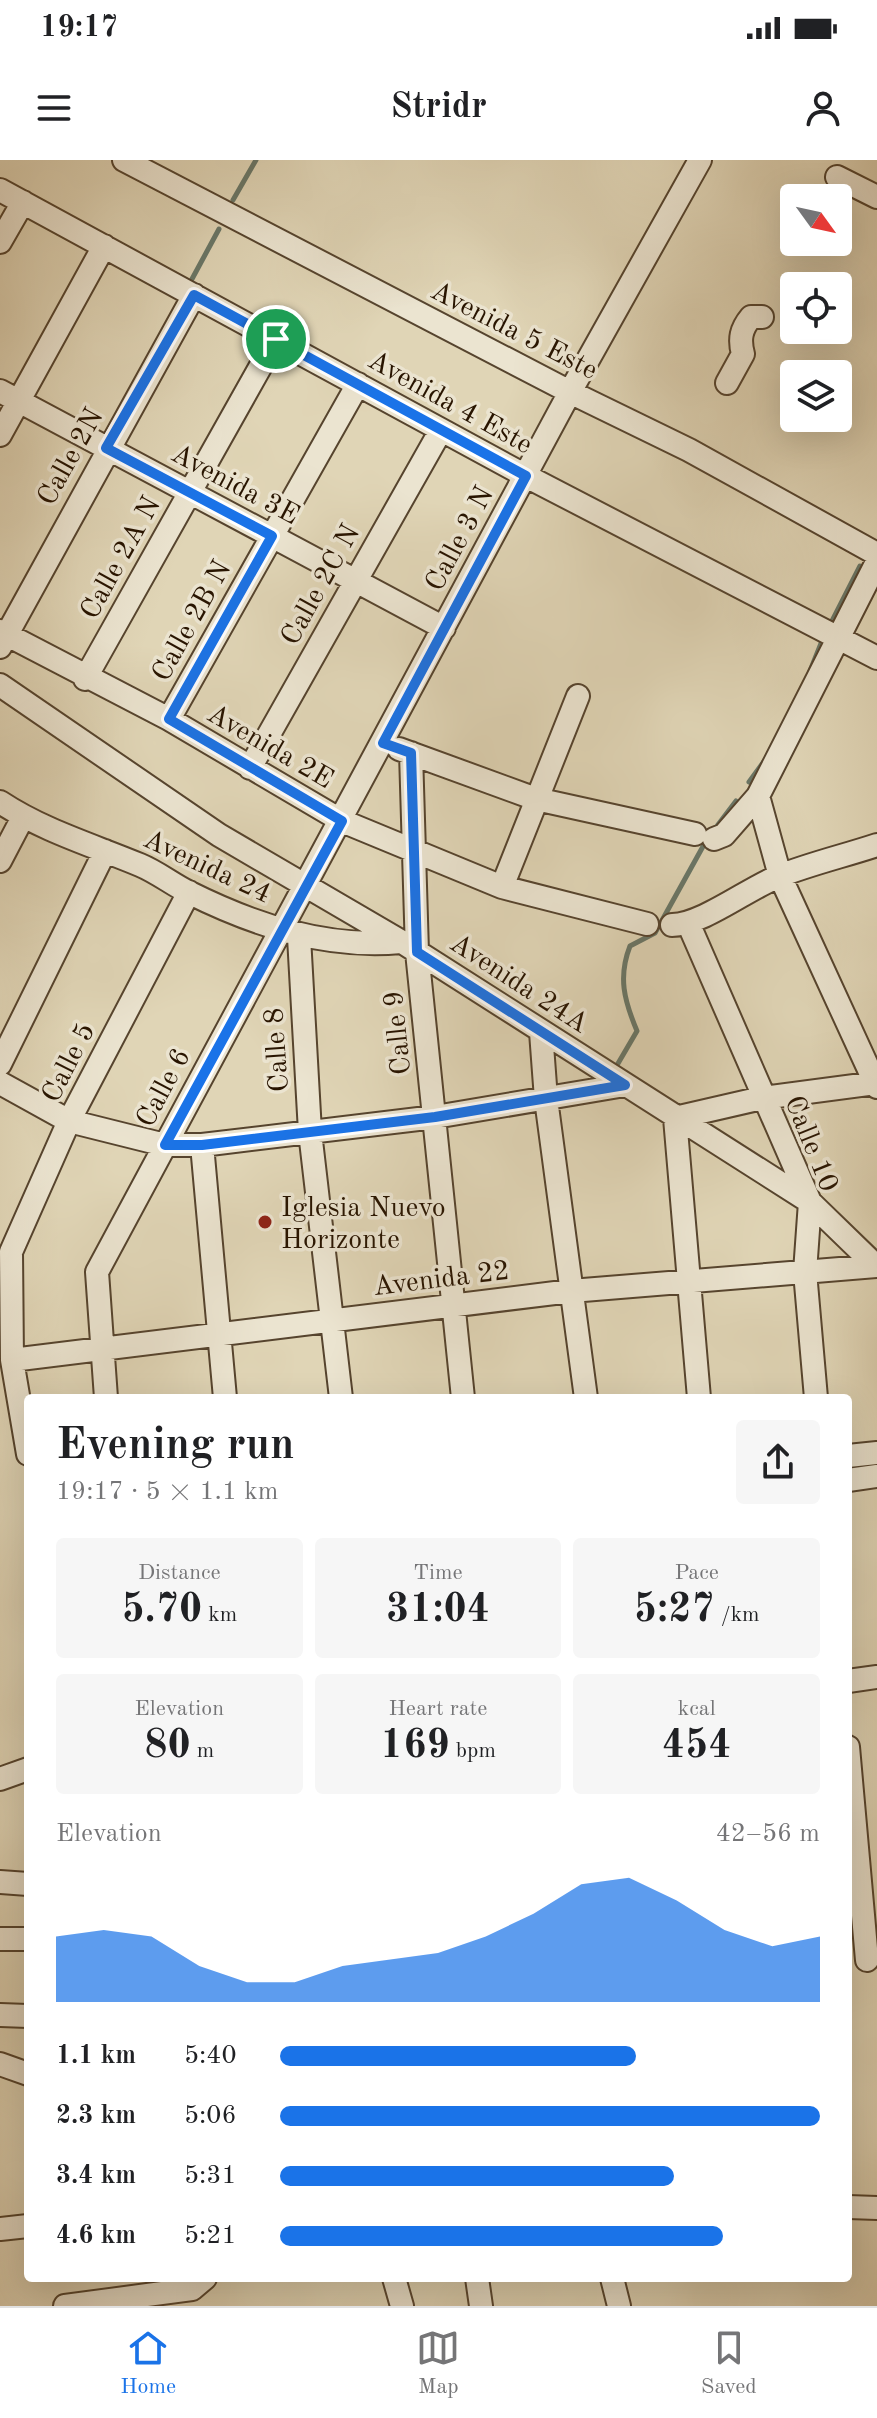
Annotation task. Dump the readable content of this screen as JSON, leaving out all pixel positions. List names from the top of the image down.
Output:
{
  "streets": {
    "street": [
      "Avenida 5 Este",
      "Avenida 4 Este",
      "Calle 2N",
      "Avenida 3E",
      "Calle 3 N",
      "Calle 2A N",
      "Calle 2C N",
      "Calle 2B N",
      "Avenida 2E",
      "Avenida 24",
      "Avenida 24A",
      "Calle 9",
      "Calle 8",
      "Calle 5",
      "Calle 6",
      "Calle 10",
      "Avenida 22"
    ]
  },
  "crossings": [
    ["Avenida 5 Este", "Calle 3 N"],
    ["Avenida 4 Este", "Calle 2N"],
    ["Avenida 4 Este", "Calle 3 N"],
    ["Avenida 4 Este", "Calle 2A N"],
    ["Avenida 4 Este", "Calle 2C N"],
    ["Avenida 4 Este", "Calle 2B N"],
    ["Calle 2N", "Avenida 3E"],
    ["Calle 2N", "Avenida 2E"],
    ["Avenida 3E", "Calle 3 N"],
    ["Avenida 3E", "Calle 2A N"],
    ["Avenida 3E", "Calle 2C N"],
    ["Avenida 3E", "Calle 2B N"],
    ["Calle 3 N", "Avenida 2E"],
    ["Calle 3 N", "Calle 6"],
    ["Calle 2A N", "Avenida 2E"],
    ["Calle 2C N", "Avenida 2E"],
    ["Calle 2B N", "Avenida 2E"],
    ["Avenida 2E", "Calle 6"],
    ["Avenida 24", "Avenida 24A"],
    ["Avenida 24", "Calle 9"],
    ["Avenida 24", "Calle 8"],
    ["Avenida 24", "Calle 5"],
    ["Avenida 24", "Calle 6"],
    ["Avenida 24A", "Calle 9"],
    ["Avenida 24A", "Calle 6"],
    ["Avenida 24A", "Calle 10"],
    ["Avenida 24A", "Avenida 22"],
    ["Calle 9", "Avenida 22"],
    ["Calle 8", "Calle 6"],
    ["Calle 8", "Avenida 22"],
    ["Calle 5", "Avenida 22"],
    ["Calle 6", "Avenida 22"],
    ["Calle 10", "Avenida 22"]
  ],
  "places": ["Iglesia Nuevo Horizonte"],
  "north": "bottom right",
  "page": {
    "status": "19:17",
    "header": "Stridr",
    "heading": ["Evening run", "19:17 · 5 × 1.1 km"],
    "stats": [
      ["Distance", "5.70 km"],
      ["Time", "31:04"],
      ["Pace", "5:27 /km"],
      ["Elevation", "80 m"],
      ["Heart rate", "169 bpm"],
      ["kcal", "454"]
    ],
    "chart": ["Elevation", "42–56 m"],
    "list": [
      {
        "name": "1.1 km",
        "note": "5:40"
      },
      {
        "name": "2.3 km",
        "note": "5:06"
      },
      {
        "name": "3.4 km",
        "note": "5:31"
      },
      {
        "name": "4.6 km",
        "note": "5:21"
      }
    ],
    "tabs": ["Home", "Map", "Saved"]
  }
}
